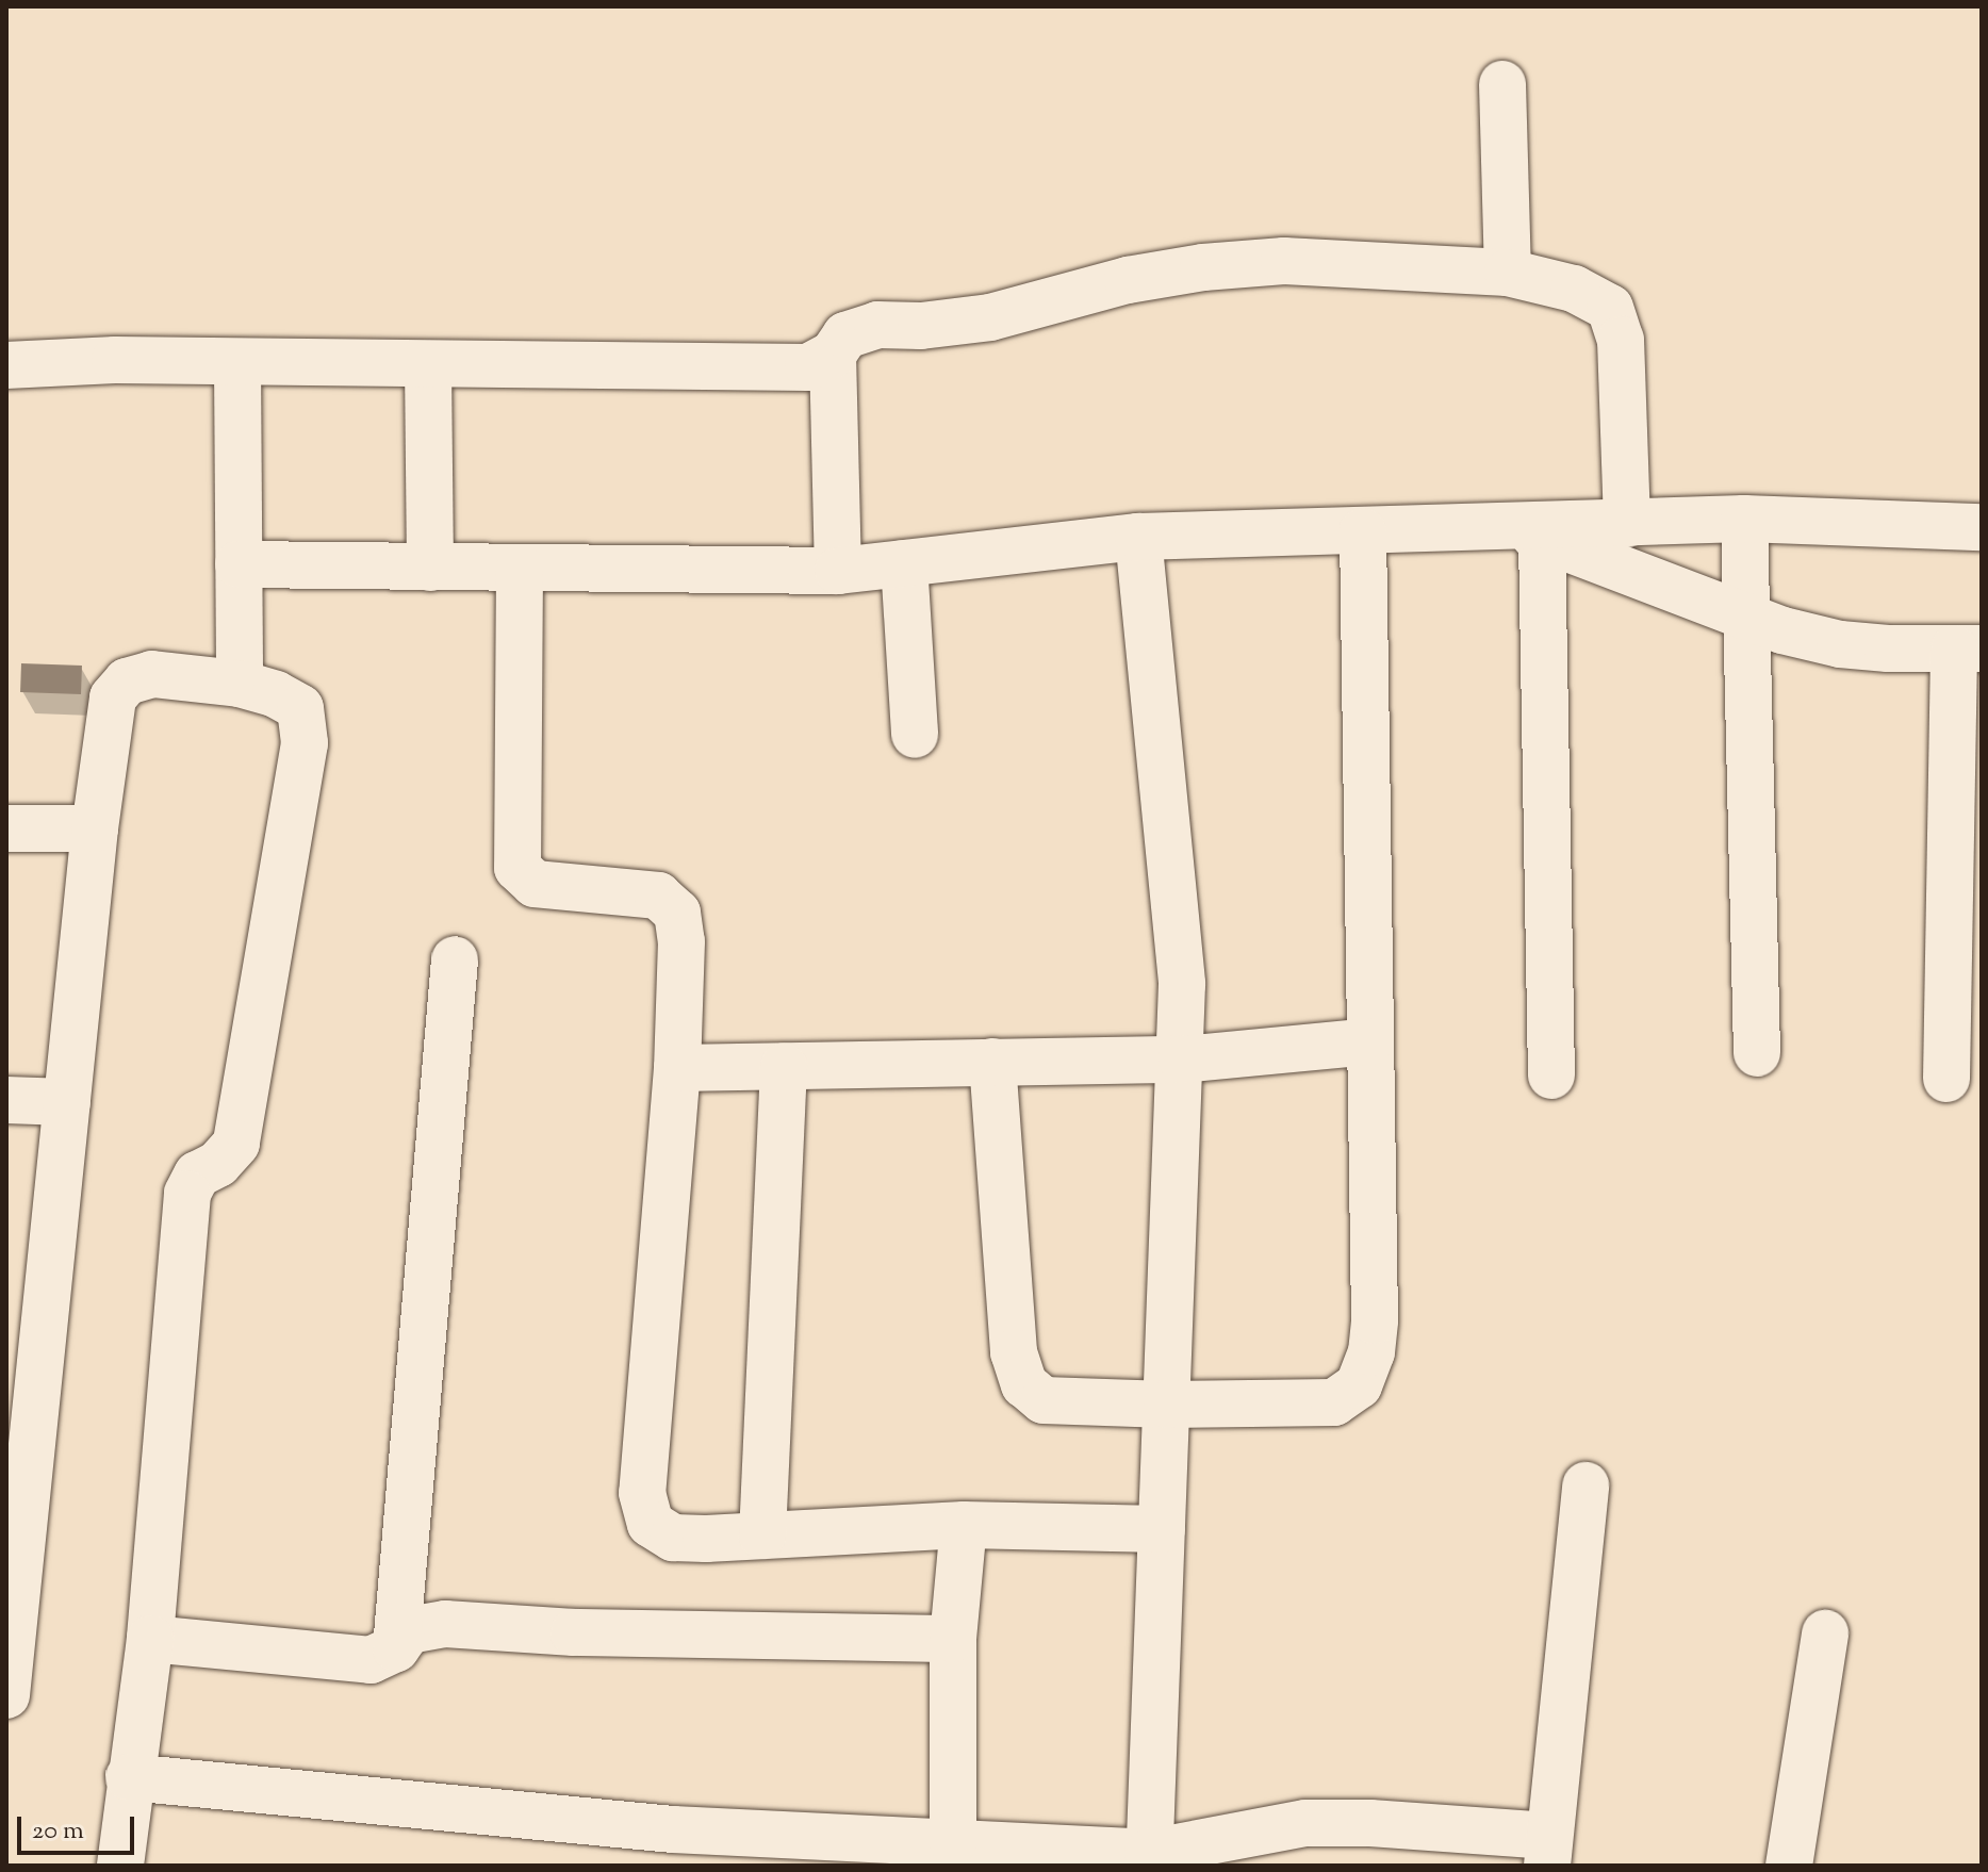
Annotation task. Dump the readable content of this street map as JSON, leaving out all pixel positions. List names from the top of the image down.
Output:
{
  "scale_bar": "20 m"
}
